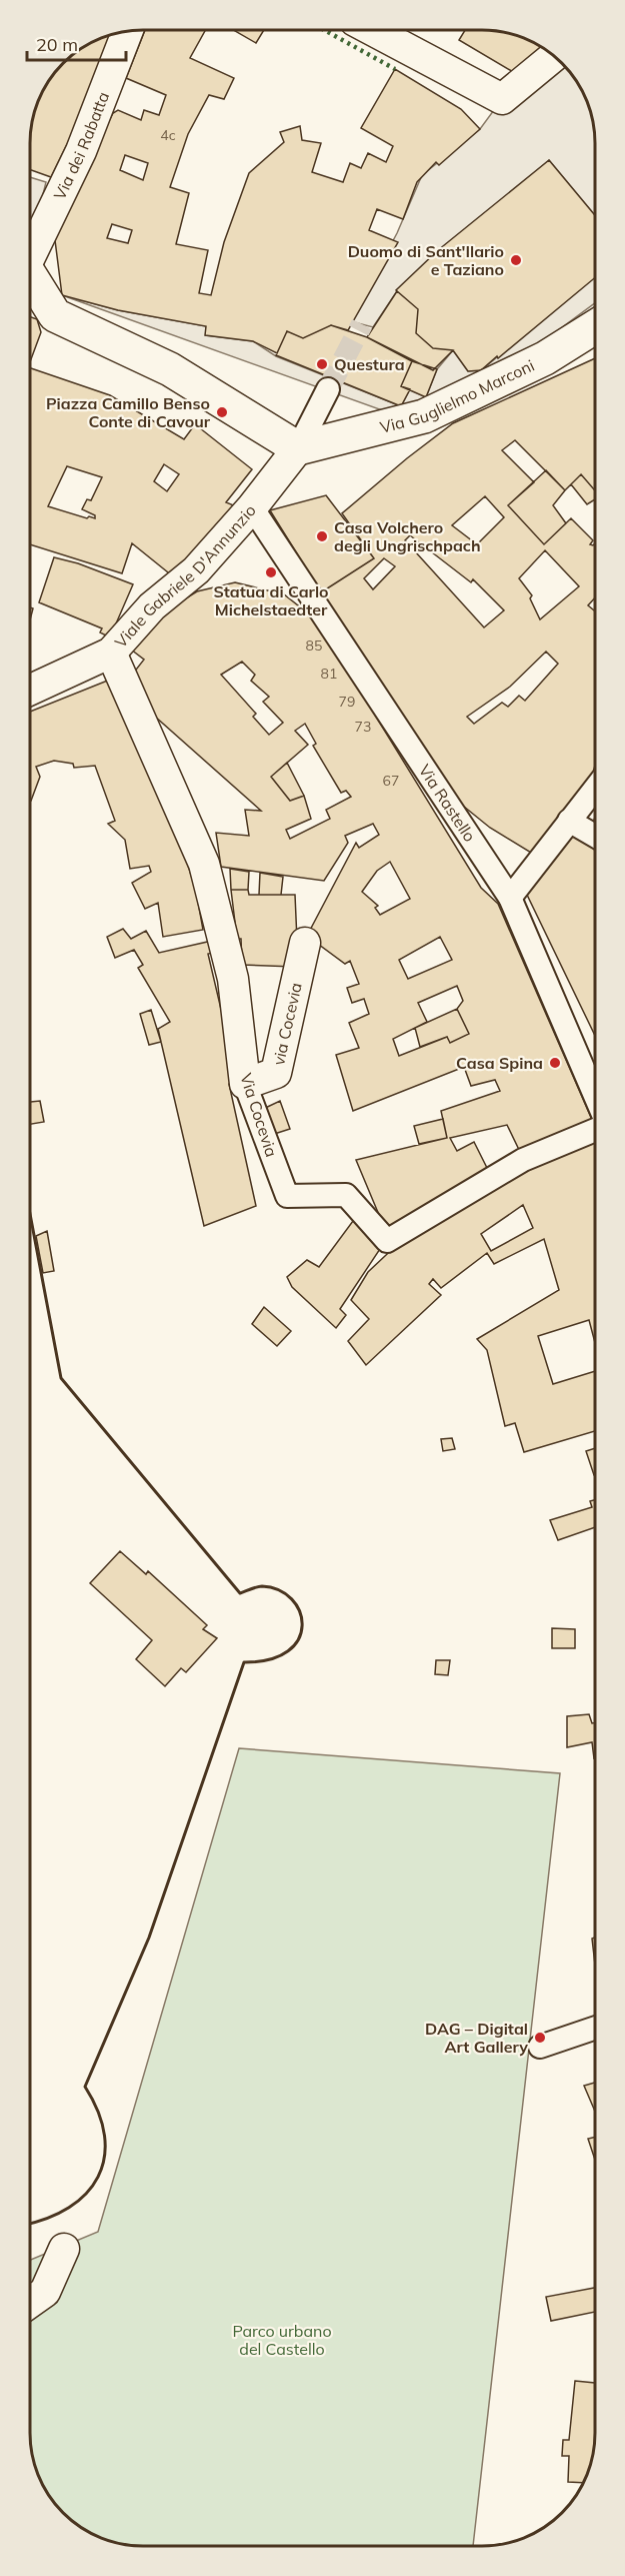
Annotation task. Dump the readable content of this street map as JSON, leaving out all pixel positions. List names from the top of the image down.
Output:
{
  "streets": {
    "main road": ["Via Guglielmo Marconi"],
    "street": [
      "Via dei Rabatta",
      "Viale Gabriele D'Annunzio",
      "Via Rastello",
      "via Cocevia",
      "Via Cocevia"
    ]
  },
  "crossings": [
    ["Via Guglielmo Marconi", "Viale Gabriele D'Annunzio"],
    ["Viale Gabriele D'Annunzio", "Via Rastello"],
    ["Viale Gabriele D'Annunzio", "Via Cocevia"],
    ["via Cocevia", "Via Cocevia"]
  ],
  "parks": ["Parco urbano del Castello"],
  "places": [
    "Duomo di Sant'Ilario e Taziano",
    "Questura",
    "Piazza Camillo Benso Conte di Cavour",
    "Casa Volchero degli Ungrischpach",
    "Statua di Carlo Michelstaedter",
    "Casa Spina",
    "DAG – Digital Art Gallery"
  ],
  "house_numbers": [
    "4c",
    "85",
    "81",
    "79",
    "73",
    "67"
  ],
  "scale_bar": "20 m"
}
